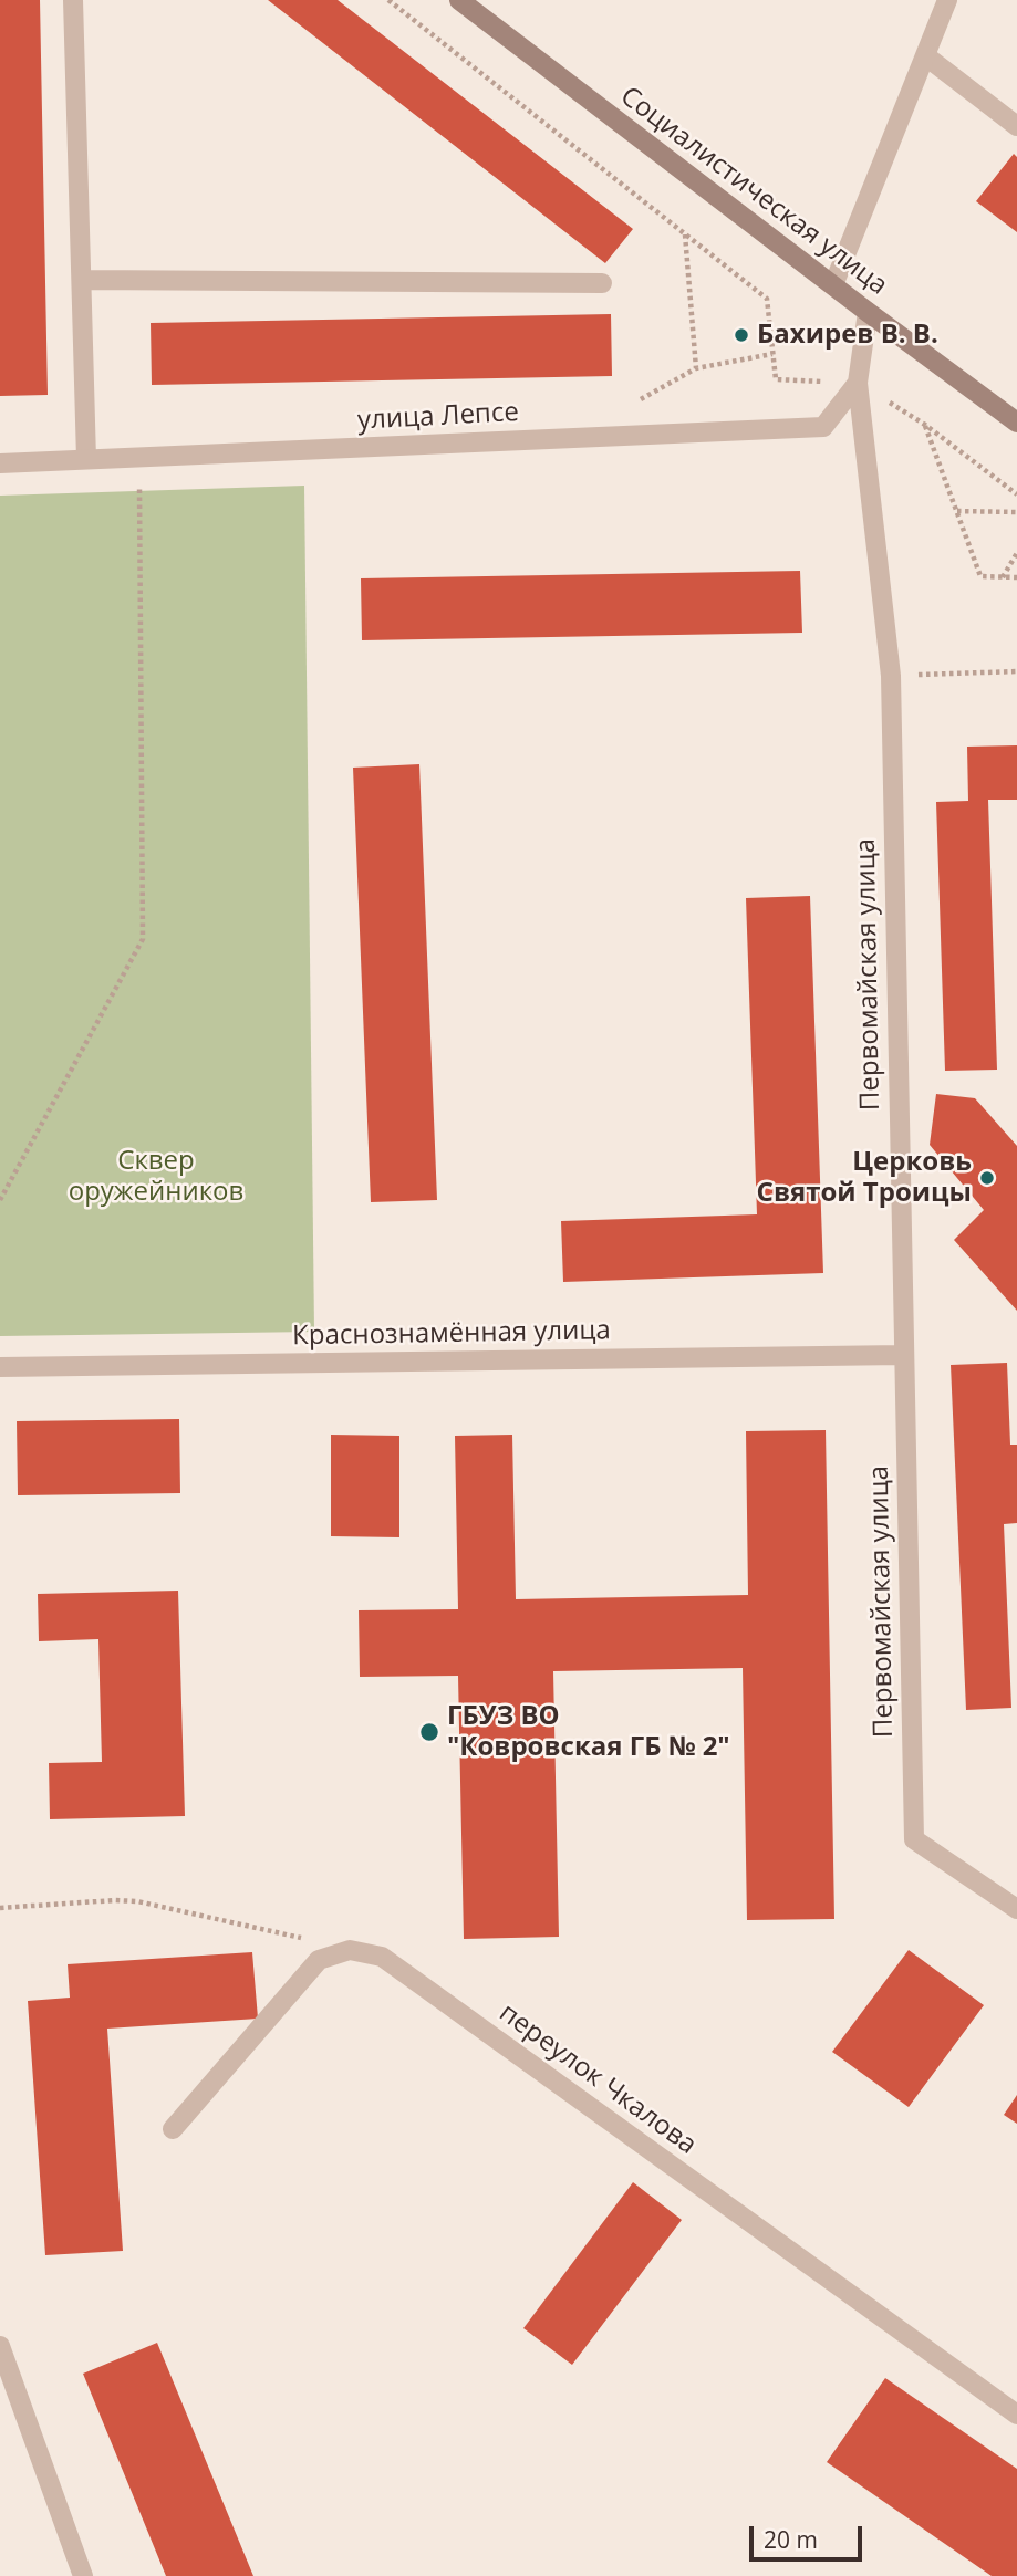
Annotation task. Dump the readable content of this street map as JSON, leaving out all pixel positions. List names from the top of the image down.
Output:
{
  "streets": {
    "main road": ["Социалистическая улица"],
    "street": [
      "улица Лепсе",
      "Первомайская улица",
      "Краснознамённая улица",
      "переулок Чкалова"
    ]
  },
  "crossings": [
    ["Социалистическая улица", "Первомайская улица"],
    ["улица Лепсе", "Первомайская улица"],
    ["Первомайская улица", "Краснознамённая улица"]
  ],
  "parks": ["Сквер оружейников"],
  "places": ["Бахирев В. В.", "Церковь Святой Троицы", "ГБУЗ ВО \"Ковровская ГБ № 2\""],
  "scale_bar": "20 m"
}
